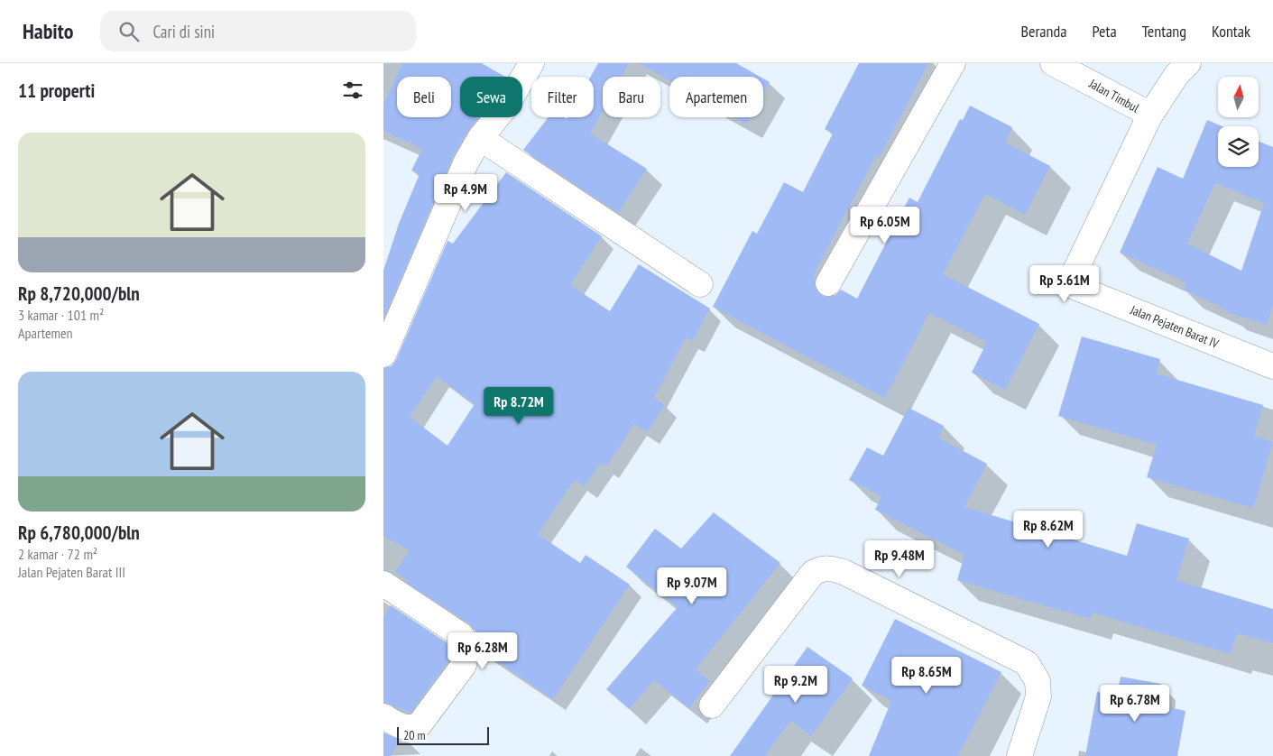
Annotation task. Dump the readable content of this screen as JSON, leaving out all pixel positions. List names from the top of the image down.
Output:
{
  "streets": {
    "street": ["Jalan Timbul", "Jalan Pejaten Barat IV"]
  },
  "crossings": [
    ["Jalan Timbul", "Jalan Pejaten Barat IV"]
  ],
  "scale_bar": "20 m",
  "north": "top",
  "page": {
    "header": "Habito",
    "search": "Cari di sini",
    "nav": [
      "Beranda",
      "Peta",
      "Tentang",
      "Kontak"
    ],
    "heading": "11 properti",
    "chip": [
      "Beli",
      "Sewa",
      "Filter",
      "Baru",
      "Apartemen"
    ],
    "list": [
      {
        "name": "Rp 8,720,000/bln",
        "note": "3 kamar · 101 m² · Apartemen"
      },
      {
        "name": "Rp 6,780,000/bln",
        "note": "2 kamar · 72 m² · Jalan Pejaten Barat III"
      }
    ],
    "price": [
      "Rp 4.9M",
      "Rp 6.05M",
      "Rp 5.61M",
      "Rp 8.72M",
      "Rp 8.62M",
      "Rp 9.48M",
      "Rp 9.07M",
      "Rp 6.28M",
      "Rp 8.65M",
      "Rp 9.2M",
      "Rp 6.78M"
    ],
    "scale": "20 m"
  }
}
